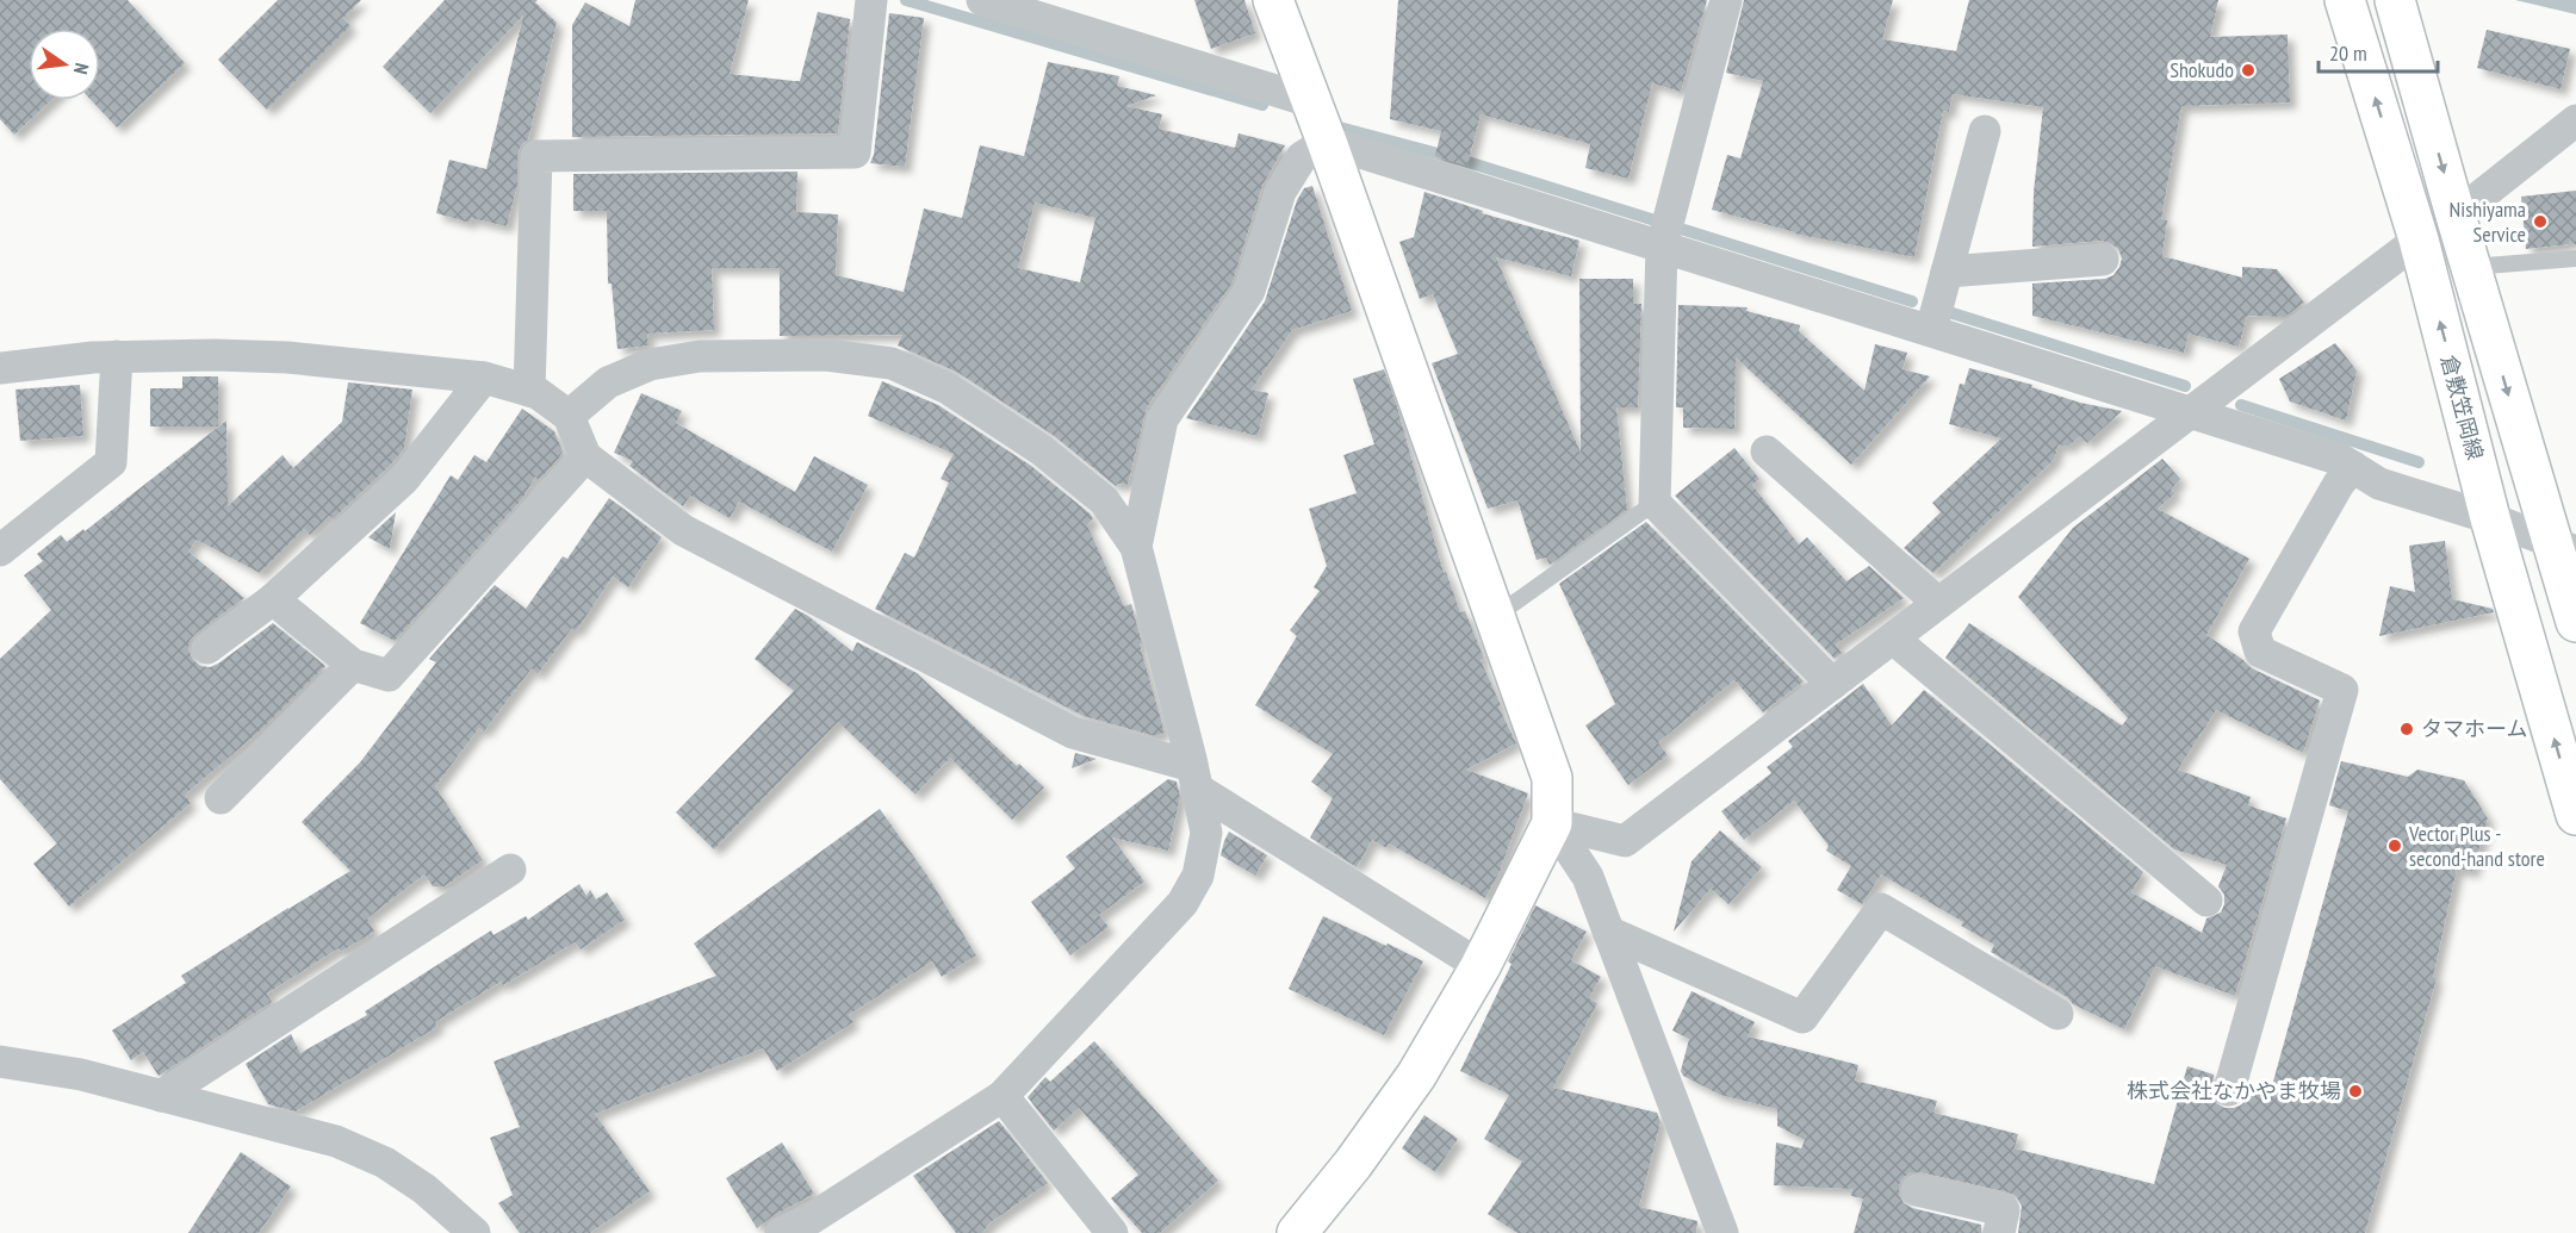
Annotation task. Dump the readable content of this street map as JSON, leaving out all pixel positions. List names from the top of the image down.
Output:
{
  "streets": {
    "main road": ["倉敷笠岡線"]
  },
  "places": [
    "Shokudo",
    "Nishiyama Service",
    "タマホーム",
    "Vector Plus - second-hand store",
    "株式会社なかやま牧場"
  ],
  "scale_bar": "20 m",
  "north": "right"
}
